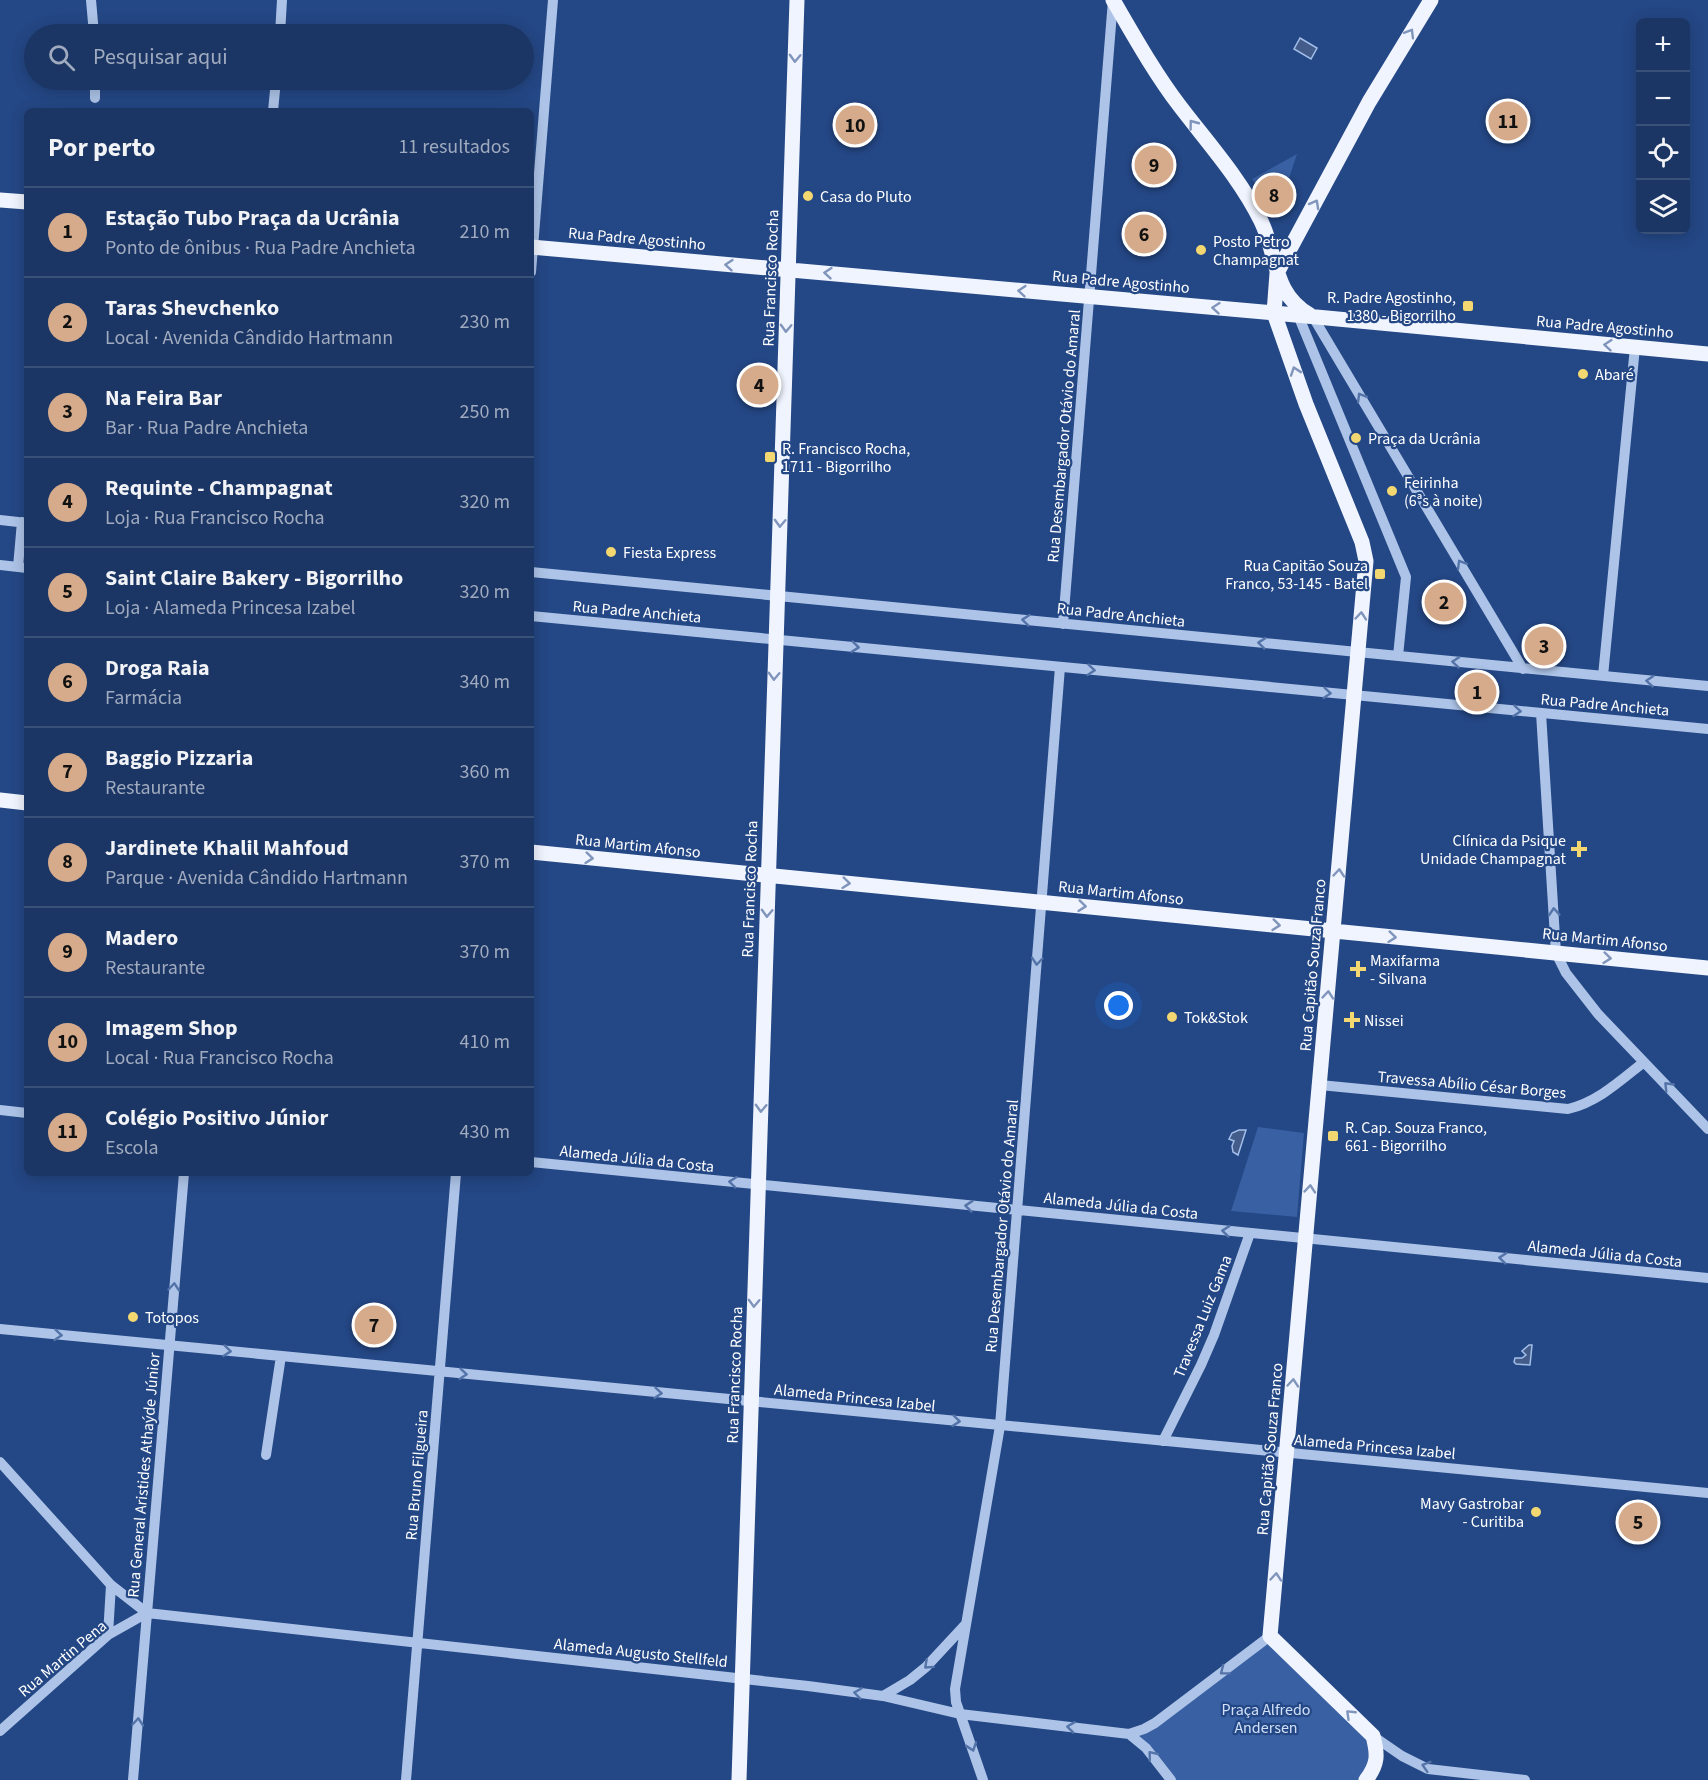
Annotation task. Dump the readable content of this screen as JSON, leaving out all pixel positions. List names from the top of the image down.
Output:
{
  "streets": {
    "main road": [
      "Rua Padre Agostinho",
      "Rua Francisco Rocha",
      "Rua Martim Afonso",
      "Rua Capitão Souza Franco"
    ],
    "street": [
      "Rua Desembargador Otávio do Amaral",
      "Rua Padre Anchieta",
      "Travessa Abílio César Borges",
      "Alameda Júlia da Costa",
      "Travessa Luiz Gama",
      "Alameda Princesa Izabel",
      "Rua General Aristides Athaýde Júnior",
      "Rua Bruno Filgueira",
      "Alameda Augusto Stellfeld",
      "Rua Martin Pena"
    ]
  },
  "crossings": [
    ["Rua Padre Agostinho", "Rua Francisco Rocha"],
    ["Rua Padre Agostinho", "Rua Desembargador Otávio do Amaral"],
    ["Rua Padre Agostinho", "Rua Capitão Souza Franco"],
    ["Rua Francisco Rocha", "Rua Padre Anchieta"],
    ["Rua Francisco Rocha", "Rua Martim Afonso"],
    ["Rua Francisco Rocha", "Alameda Júlia da Costa"],
    ["Rua Francisco Rocha", "Alameda Princesa Izabel"],
    ["Rua Francisco Rocha", "Alameda Augusto Stellfeld"],
    ["Rua Desembargador Otávio do Amaral", "Rua Padre Anchieta"],
    ["Rua Desembargador Otávio do Amaral", "Rua Martim Afonso"],
    ["Rua Desembargador Otávio do Amaral", "Alameda Júlia da Costa"],
    ["Rua Desembargador Otávio do Amaral", "Alameda Princesa Izabel"],
    ["Rua Desembargador Otávio do Amaral", "Alameda Augusto Stellfeld"],
    ["Rua Padre Anchieta", "Rua Capitão Souza Franco"],
    ["Rua Martim Afonso", "Rua Capitão Souza Franco"],
    ["Rua Capitão Souza Franco", "Travessa Abílio César Borges"],
    ["Rua Capitão Souza Franco", "Alameda Júlia da Costa"],
    ["Rua Capitão Souza Franco", "Alameda Princesa Izabel"],
    ["Alameda Júlia da Costa", "Travessa Luiz Gama"],
    ["Travessa Luiz Gama", "Alameda Princesa Izabel"],
    ["Alameda Princesa Izabel", "Rua General Aristides Athaýde Júnior"],
    ["Alameda Princesa Izabel", "Rua Bruno Filgueira"],
    ["Rua General Aristides Athaýde Júnior", "Alameda Augusto Stellfeld"],
    ["Rua General Aristides Athaýde Júnior", "Rua Martin Pena"],
    ["Rua Bruno Filgueira", "Alameda Augusto Stellfeld"],
    ["Alameda Augusto Stellfeld", "Rua Martin Pena"]
  ],
  "one_way": [
    "Rua Padre Agostinho",
    "Rua Francisco Rocha",
    "Rua Martim Afonso",
    "Rua Capitão Souza Franco",
    "Alameda Júlia da Costa",
    "Alameda Princesa Izabel",
    "Rua General Aristides Athaýde Júnior"
  ],
  "parks": ["Praça Alfredo Andersen"],
  "places": {
    "other": [
      "Casa do Pluto",
      "Posto Petro Champagnat",
      "Abaré",
      "Praça da Ucrânia",
      "Feirinha (6ªs à noite)",
      "Fiesta Express",
      "Tok&Stok",
      "Totopos",
      "Mavy Gastrobar - Curitiba"
    ],
    "transit": [
      "R. Padre Agostinho, 1380 - Bigorrilho",
      "R. Francisco Rocha, 1711 - Bigorrilho",
      "Rua Capitão Souza Franco, 53-145 - Batel",
      "R. Cap. Souza Franco, 661 - Bigorrilho"
    ],
    "health": ["Clínica da Psique Unidade Champagnat", "Maxifarma - Silvana", "Nissei"]
  },
  "page": {
    "map_buttons": ["+", "−"],
    "search": "Pesquisar aqui",
    "pins": [
      "11",
      "10",
      "9",
      "8",
      "6",
      "4",
      "2",
      "3",
      "1",
      "7",
      "5"
    ],
    "heading": ["Por perto", "11 resultados"],
    "list": [
      {
        "mark": "1",
        "name": "Estação Tubo Praça da Ucrânia",
        "note": "Ponto de ônibus · Rua Padre Anchieta",
        "value": "210 m"
      },
      {
        "mark": "2",
        "name": "Taras Shevchenko",
        "note": "Local · Avenida Cândido Hartmann",
        "value": "230 m"
      },
      {
        "mark": "3",
        "name": "Na Feira Bar",
        "note": "Bar · Rua Padre Anchieta",
        "value": "250 m"
      },
      {
        "mark": "4",
        "name": "Requinte - Champagnat",
        "note": "Loja · Rua Francisco Rocha",
        "value": "320 m"
      },
      {
        "mark": "5",
        "name": "Saint Claire Bakery - Bigorrilho",
        "note": "Loja · Alameda Princesa Izabel",
        "value": "320 m"
      },
      {
        "mark": "6",
        "name": "Droga Raia",
        "note": "Farmácia",
        "value": "340 m"
      },
      {
        "mark": "7",
        "name": "Baggio Pizzaria",
        "note": "Restaurante",
        "value": "360 m"
      },
      {
        "mark": "8",
        "name": "Jardinete Khalil Mahfoud",
        "note": "Parque · Avenida Cândido Hartmann",
        "value": "370 m"
      },
      {
        "mark": "9",
        "name": "Madero",
        "note": "Restaurante",
        "value": "370 m"
      },
      {
        "mark": "10",
        "name": "Imagem Shop",
        "note": "Local · Rua Francisco Rocha",
        "value": "410 m"
      },
      {
        "mark": "11",
        "name": "Colégio Positivo Júnior",
        "note": "Escola",
        "value": "430 m"
      }
    ]
  }
}
